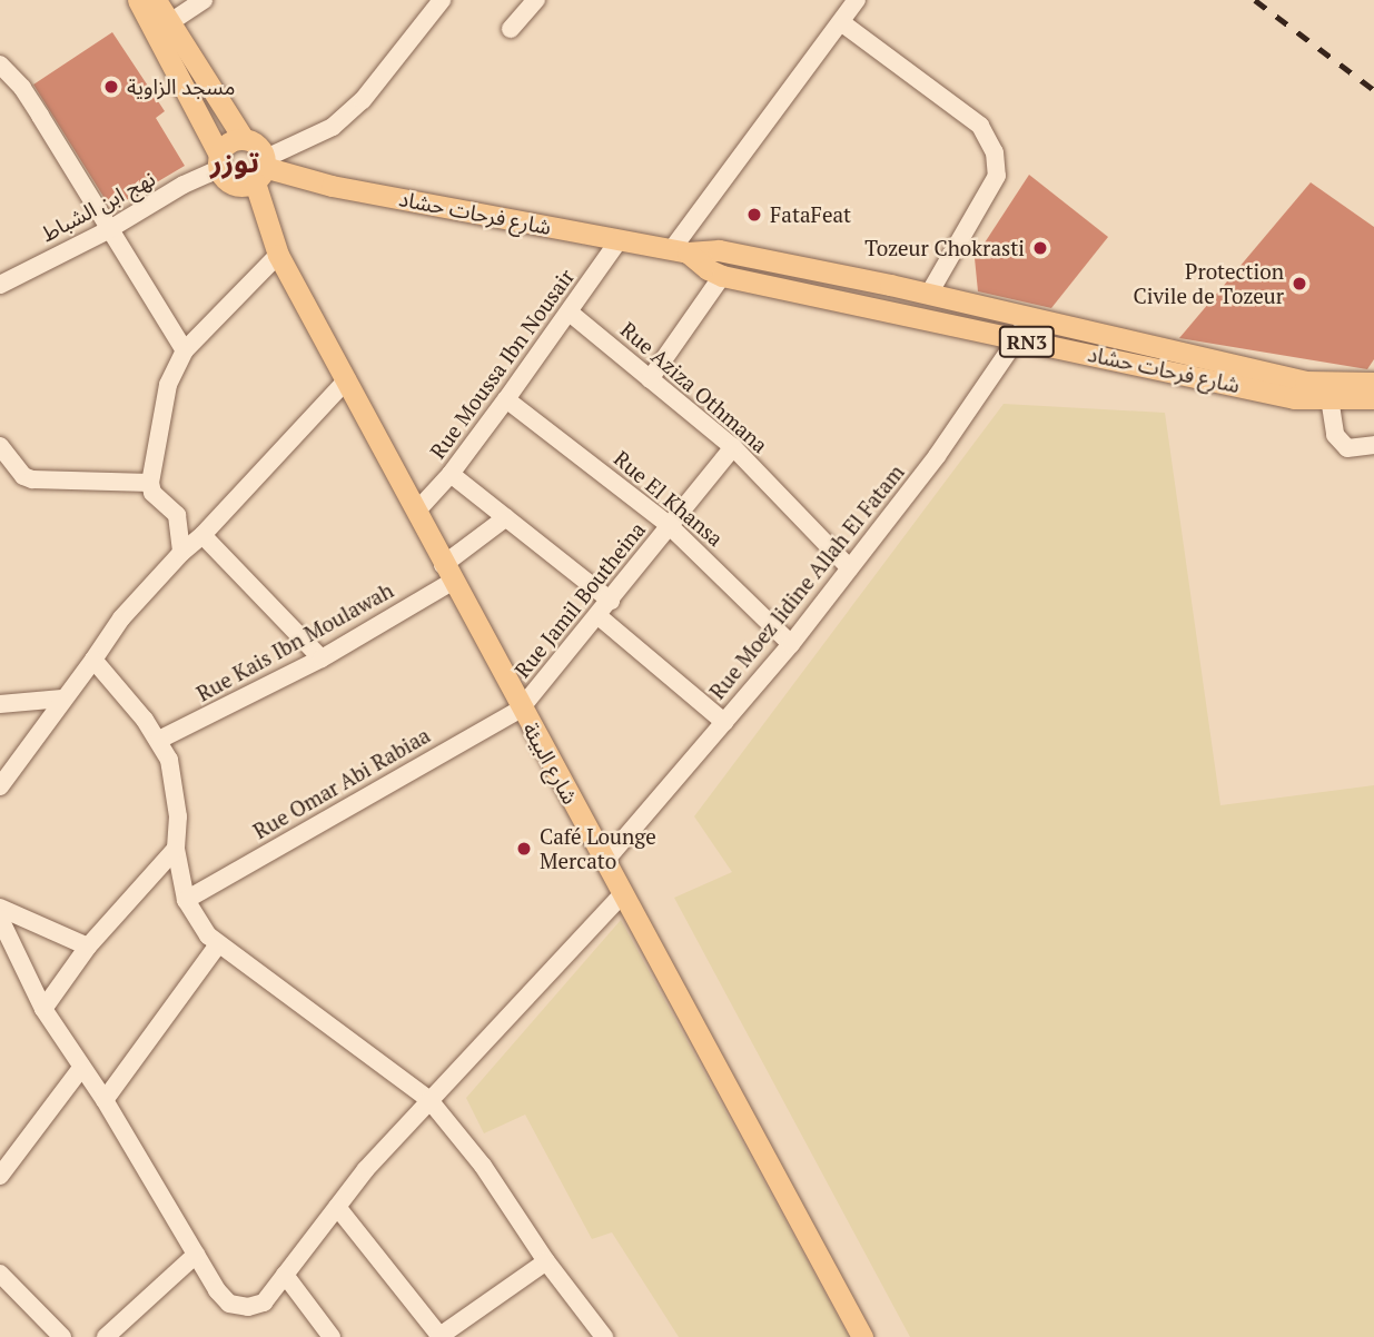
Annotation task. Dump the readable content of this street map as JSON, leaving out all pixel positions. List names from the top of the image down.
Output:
{
  "streets": {
    "main road": ["شارع فرحات حشاد", "RN3", "شارع البيئة"],
    "street": [
      "نهج ابن الشباط",
      "Rue Moussa Ibn Nousair",
      "Rue Aziza Othmana",
      "Rue El Khansa",
      "Rue Moez lidine Allah El Fatam",
      "Rue Jamil Boutheina",
      "Rue Kais Ibn Moulawah",
      "Rue Omar Abi Rabiaa"
    ]
  },
  "crossings": [
    ["نهج ابن الشباط", "شارع فرحات حشاد"],
    ["نهج ابن الشباط", "RN3"],
    ["نهج ابن الشباط", "شارع البيئة"],
    ["شارع فرحات حشاد", "RN3"],
    ["شارع فرحات حشاد", "Rue Moussa Ibn Nousair"],
    ["شارع فرحات حشاد", "Rue Moez lidine Allah El Fatam"],
    ["شارع فرحات حشاد", "شارع البيئة"],
    ["RN3", "شارع البيئة"],
    ["Rue Moussa Ibn Nousair", "Rue Aziza Othmana"],
    ["Rue Moussa Ibn Nousair", "Rue El Khansa"],
    ["Rue Moussa Ibn Nousair", "شارع البيئة"],
    ["Rue Aziza Othmana", "Rue Moez lidine Allah El Fatam"],
    ["Rue Aziza Othmana", "Rue Jamil Boutheina"],
    ["Rue El Khansa", "Rue Moez lidine Allah El Fatam"],
    ["Rue El Khansa", "Rue Jamil Boutheina"],
    ["Rue Moez lidine Allah El Fatam", "شارع البيئة"],
    ["Rue Jamil Boutheina", "شارع البيئة"],
    ["Rue Jamil Boutheina", "Rue Omar Abi Rabiaa"],
    ["Rue Kais Ibn Moulawah", "شارع البيئة"],
    ["شارع البيئة", "Rue Omar Abi Rabiaa"]
  ],
  "districts": ["توزر"],
  "places": [
    "مسجد الزاوية",
    "FataFeat",
    "Tozeur Chokrasti",
    "Protection Civile de Tozeur",
    "Café Lounge Mercato"
  ]
}
